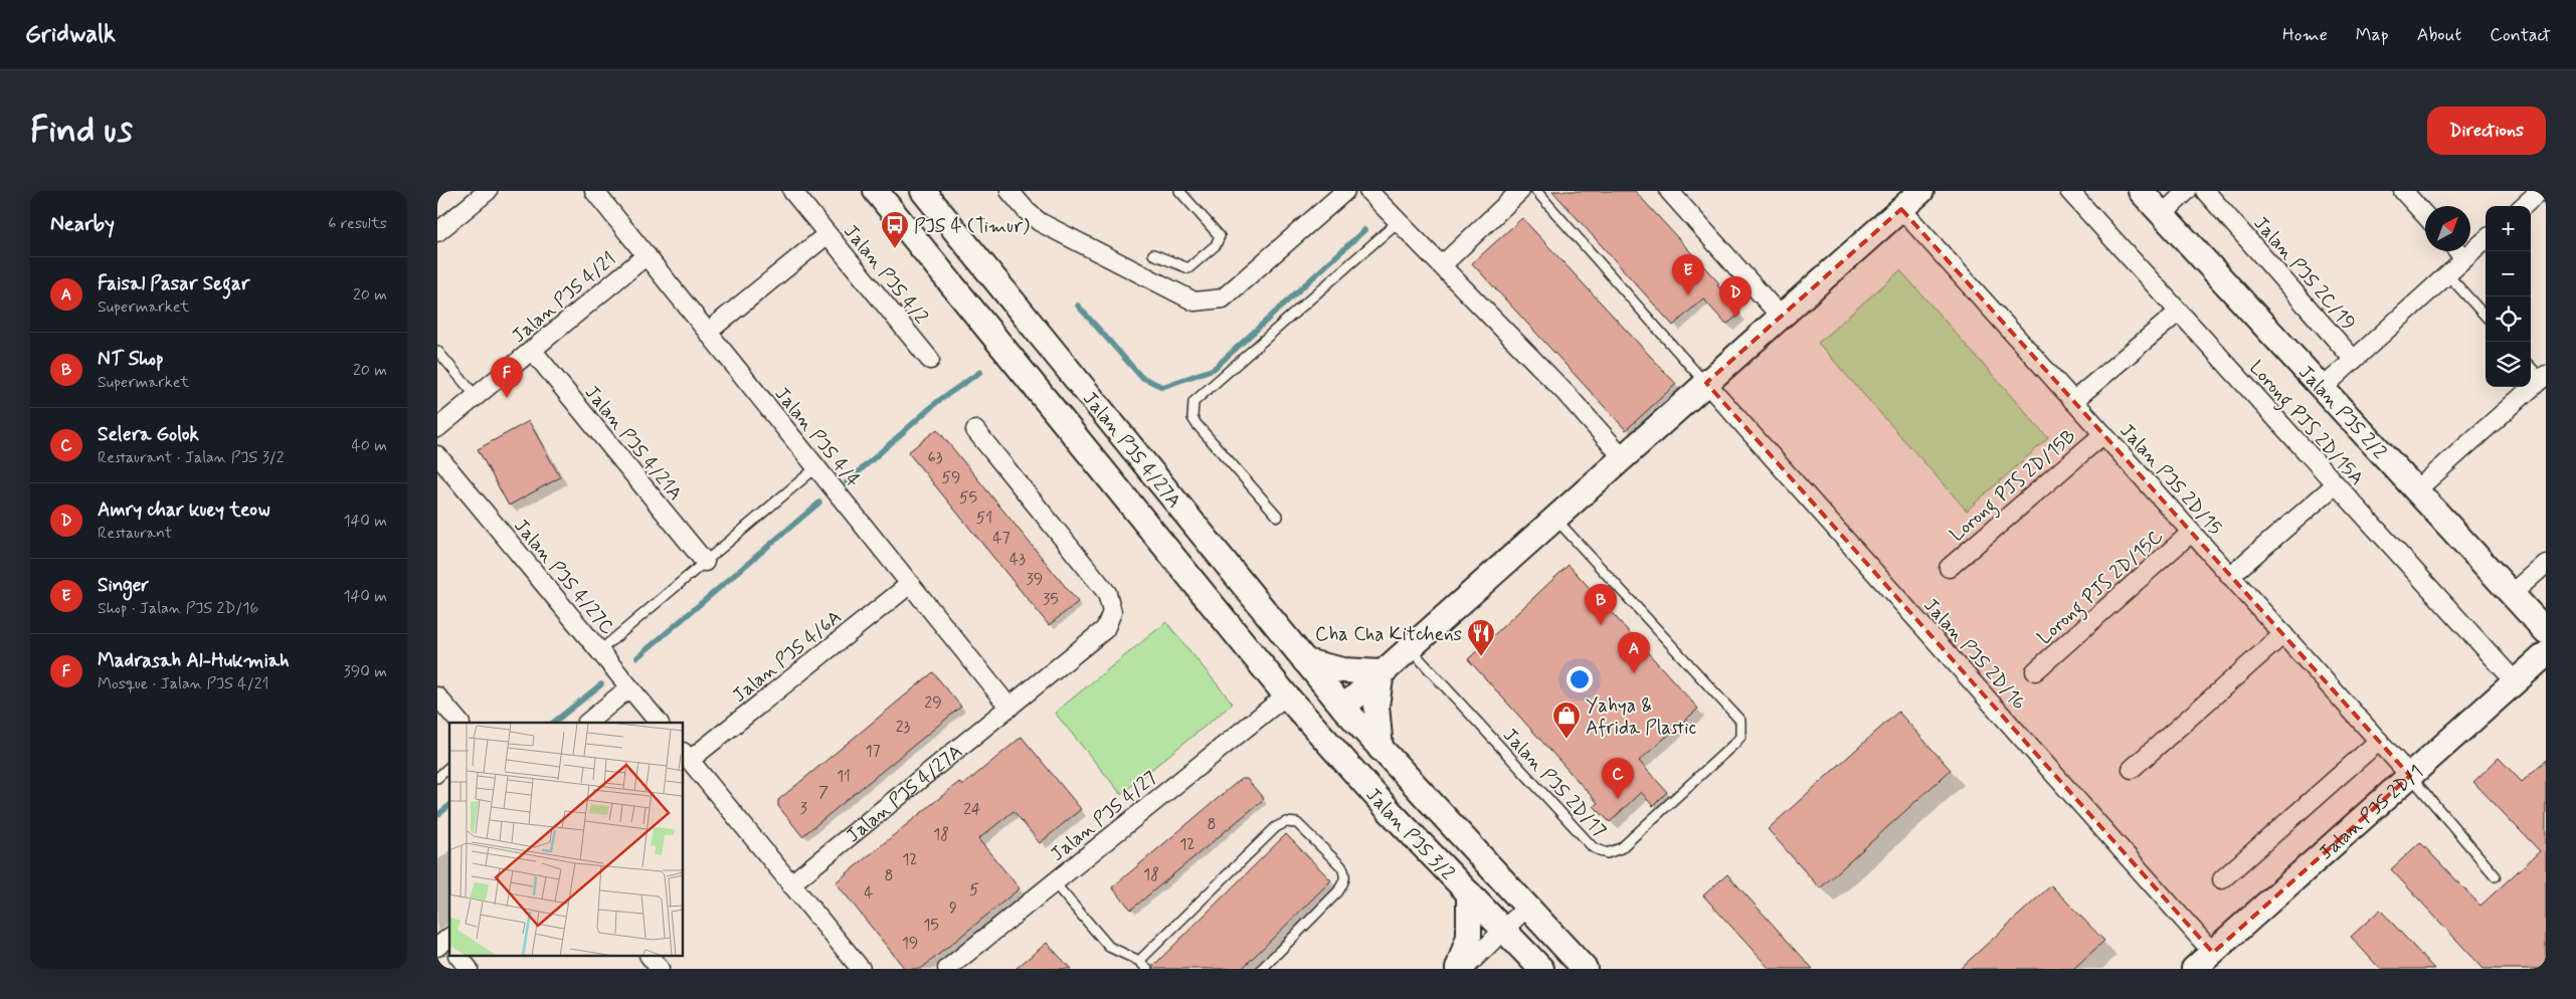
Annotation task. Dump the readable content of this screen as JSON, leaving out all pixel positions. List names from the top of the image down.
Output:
{
  "streets": {
    "main road": [
      "Jalan PJS 2/2",
      "Jalan PJS 4/27A",
      "Jalan PJS 2D/1",
      "Jalan PJS 3/2"
    ],
    "street": [
      "Jalan PJS 2C/19",
      "Jalan PJS 4/2",
      "Jalan PJS 4/21",
      "Lorong PJS 2D/15A",
      "Jalan PJS 4/4",
      "Jalan PJS 4/21A",
      "Jalan PJS 2D/15",
      "Lorong PJS 2D/15B",
      "Jalan PJS 4/27C",
      "Lorong PJS 2D/15C",
      "Jalan PJS 2D/16",
      "Jalan PJS 4/6A",
      "Jalan PJS 4/27"
    ],
    "lane": ["Jalan PJS 2D/17"]
  },
  "crossings": [
    ["Jalan PJS 4/21", "Jalan PJS 4/4"],
    ["Jalan PJS 4/21", "Jalan PJS 4/21A"],
    ["Lorong PJS 2D/15A", "Jalan PJS 2D/1"],
    ["Jalan PJS 4/4", "Jalan PJS 4/27A"],
    ["Jalan PJS 4/4", "Jalan PJS 4/6A"],
    ["Jalan PJS 4/27A", "Jalan PJS 4/27"],
    ["Jalan PJS 4/27A", "Jalan PJS 3/2"],
    ["Jalan PJS 2D/15", "Lorong PJS 2D/15B"],
    ["Jalan PJS 2D/15", "Lorong PJS 2D/15C"],
    ["Jalan PJS 2D/15", "Jalan PJS 2D/1"],
    ["Jalan PJS 2D/16", "Jalan PJS 2D/1"],
    ["Jalan PJS 4/27", "Jalan PJS 3/2"]
  ],
  "places": {
    "bus stop": ["PJS 4 (Timur)"],
    "restaurant": ["Cha Cha Kitchens"],
    "shop": ["Yahya & Afrida Plastic"]
  },
  "house_numbers": [
    "63",
    "59",
    "55",
    "51",
    "47",
    "43",
    "39",
    "35",
    "29",
    "23",
    "17",
    "11",
    "7",
    "3",
    "24",
    "8",
    "18",
    "12",
    "12",
    "18",
    "8",
    "5",
    "4",
    "9",
    "15",
    "19"
  ],
  "north": "top right",
  "page": {
    "header": "Gridwalk",
    "nav": [
      "Home",
      "Map",
      "About",
      "Contact"
    ],
    "buttons": "Directions",
    "title": "Find us",
    "heading": ["Nearby", "6 results"],
    "map_buttons": ["+", "−"],
    "pins": [
      "E",
      "D",
      "F",
      "B",
      "A",
      "C"
    ],
    "list": [
      {
        "mark": "A",
        "name": "Faisal Pasar Segar",
        "note": "Supermarket",
        "value": "20 m"
      },
      {
        "mark": "B",
        "name": "NT Shop",
        "note": "Supermarket",
        "value": "20 m"
      },
      {
        "mark": "C",
        "name": "Selera Golok",
        "note": "Restaurant · Jalan PJS 3/2",
        "value": "40 m"
      },
      {
        "mark": "D",
        "name": "Amry char kuey teow",
        "note": "Restaurant",
        "value": "140 m"
      },
      {
        "mark": "E",
        "name": "Singer",
        "note": "Shop · Jalan PJS 2D/16",
        "value": "140 m"
      },
      {
        "mark": "F",
        "name": "Madrasah Al-Hukmiah",
        "note": "Mosque · Jalan PJS 4/21",
        "value": "390 m"
      }
    ]
  }
}
